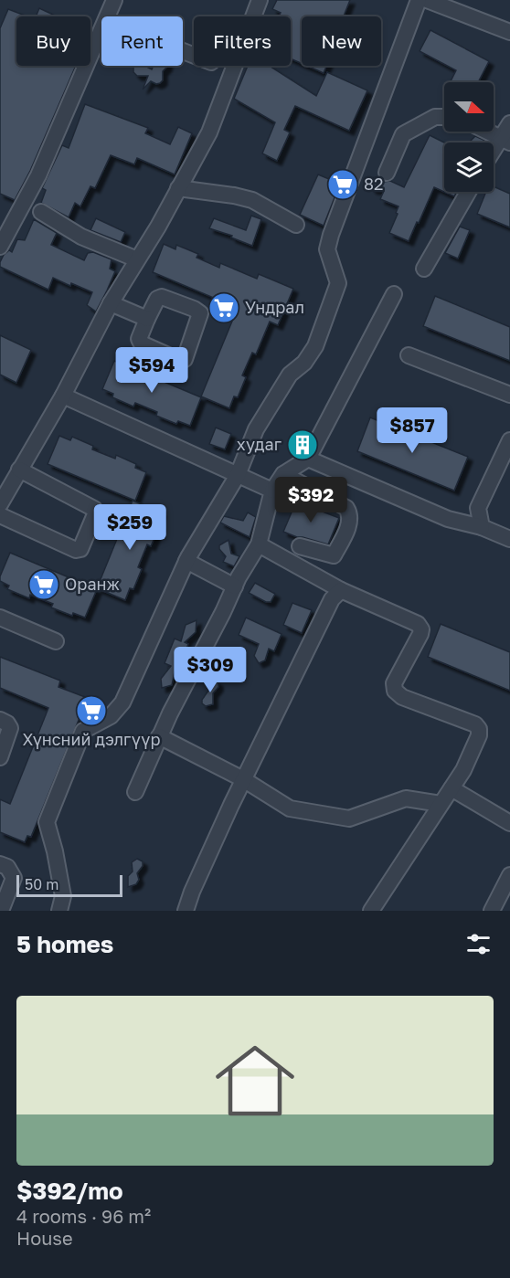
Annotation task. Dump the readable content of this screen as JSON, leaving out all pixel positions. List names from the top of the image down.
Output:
{
  "places": {
    "supermarket": [
      "82",
      "Ундрал",
      "Оранж",
      "Хүнсний дэлгүүр"
    ],
    "building": ["худаг"]
  },
  "scale_bar": "50 m",
  "north": "right",
  "page": {
    "chip": [
      "Buy",
      "Rent",
      "Filters",
      "New"
    ],
    "price": [
      "$594",
      "$857",
      "$392",
      "$259",
      "$309"
    ],
    "scale": "50 m",
    "heading": "5 homes",
    "list": [
      {
        "name": "$392/mo",
        "note": "4 rooms · 96 m² · House"
      }
    ]
  }
}
